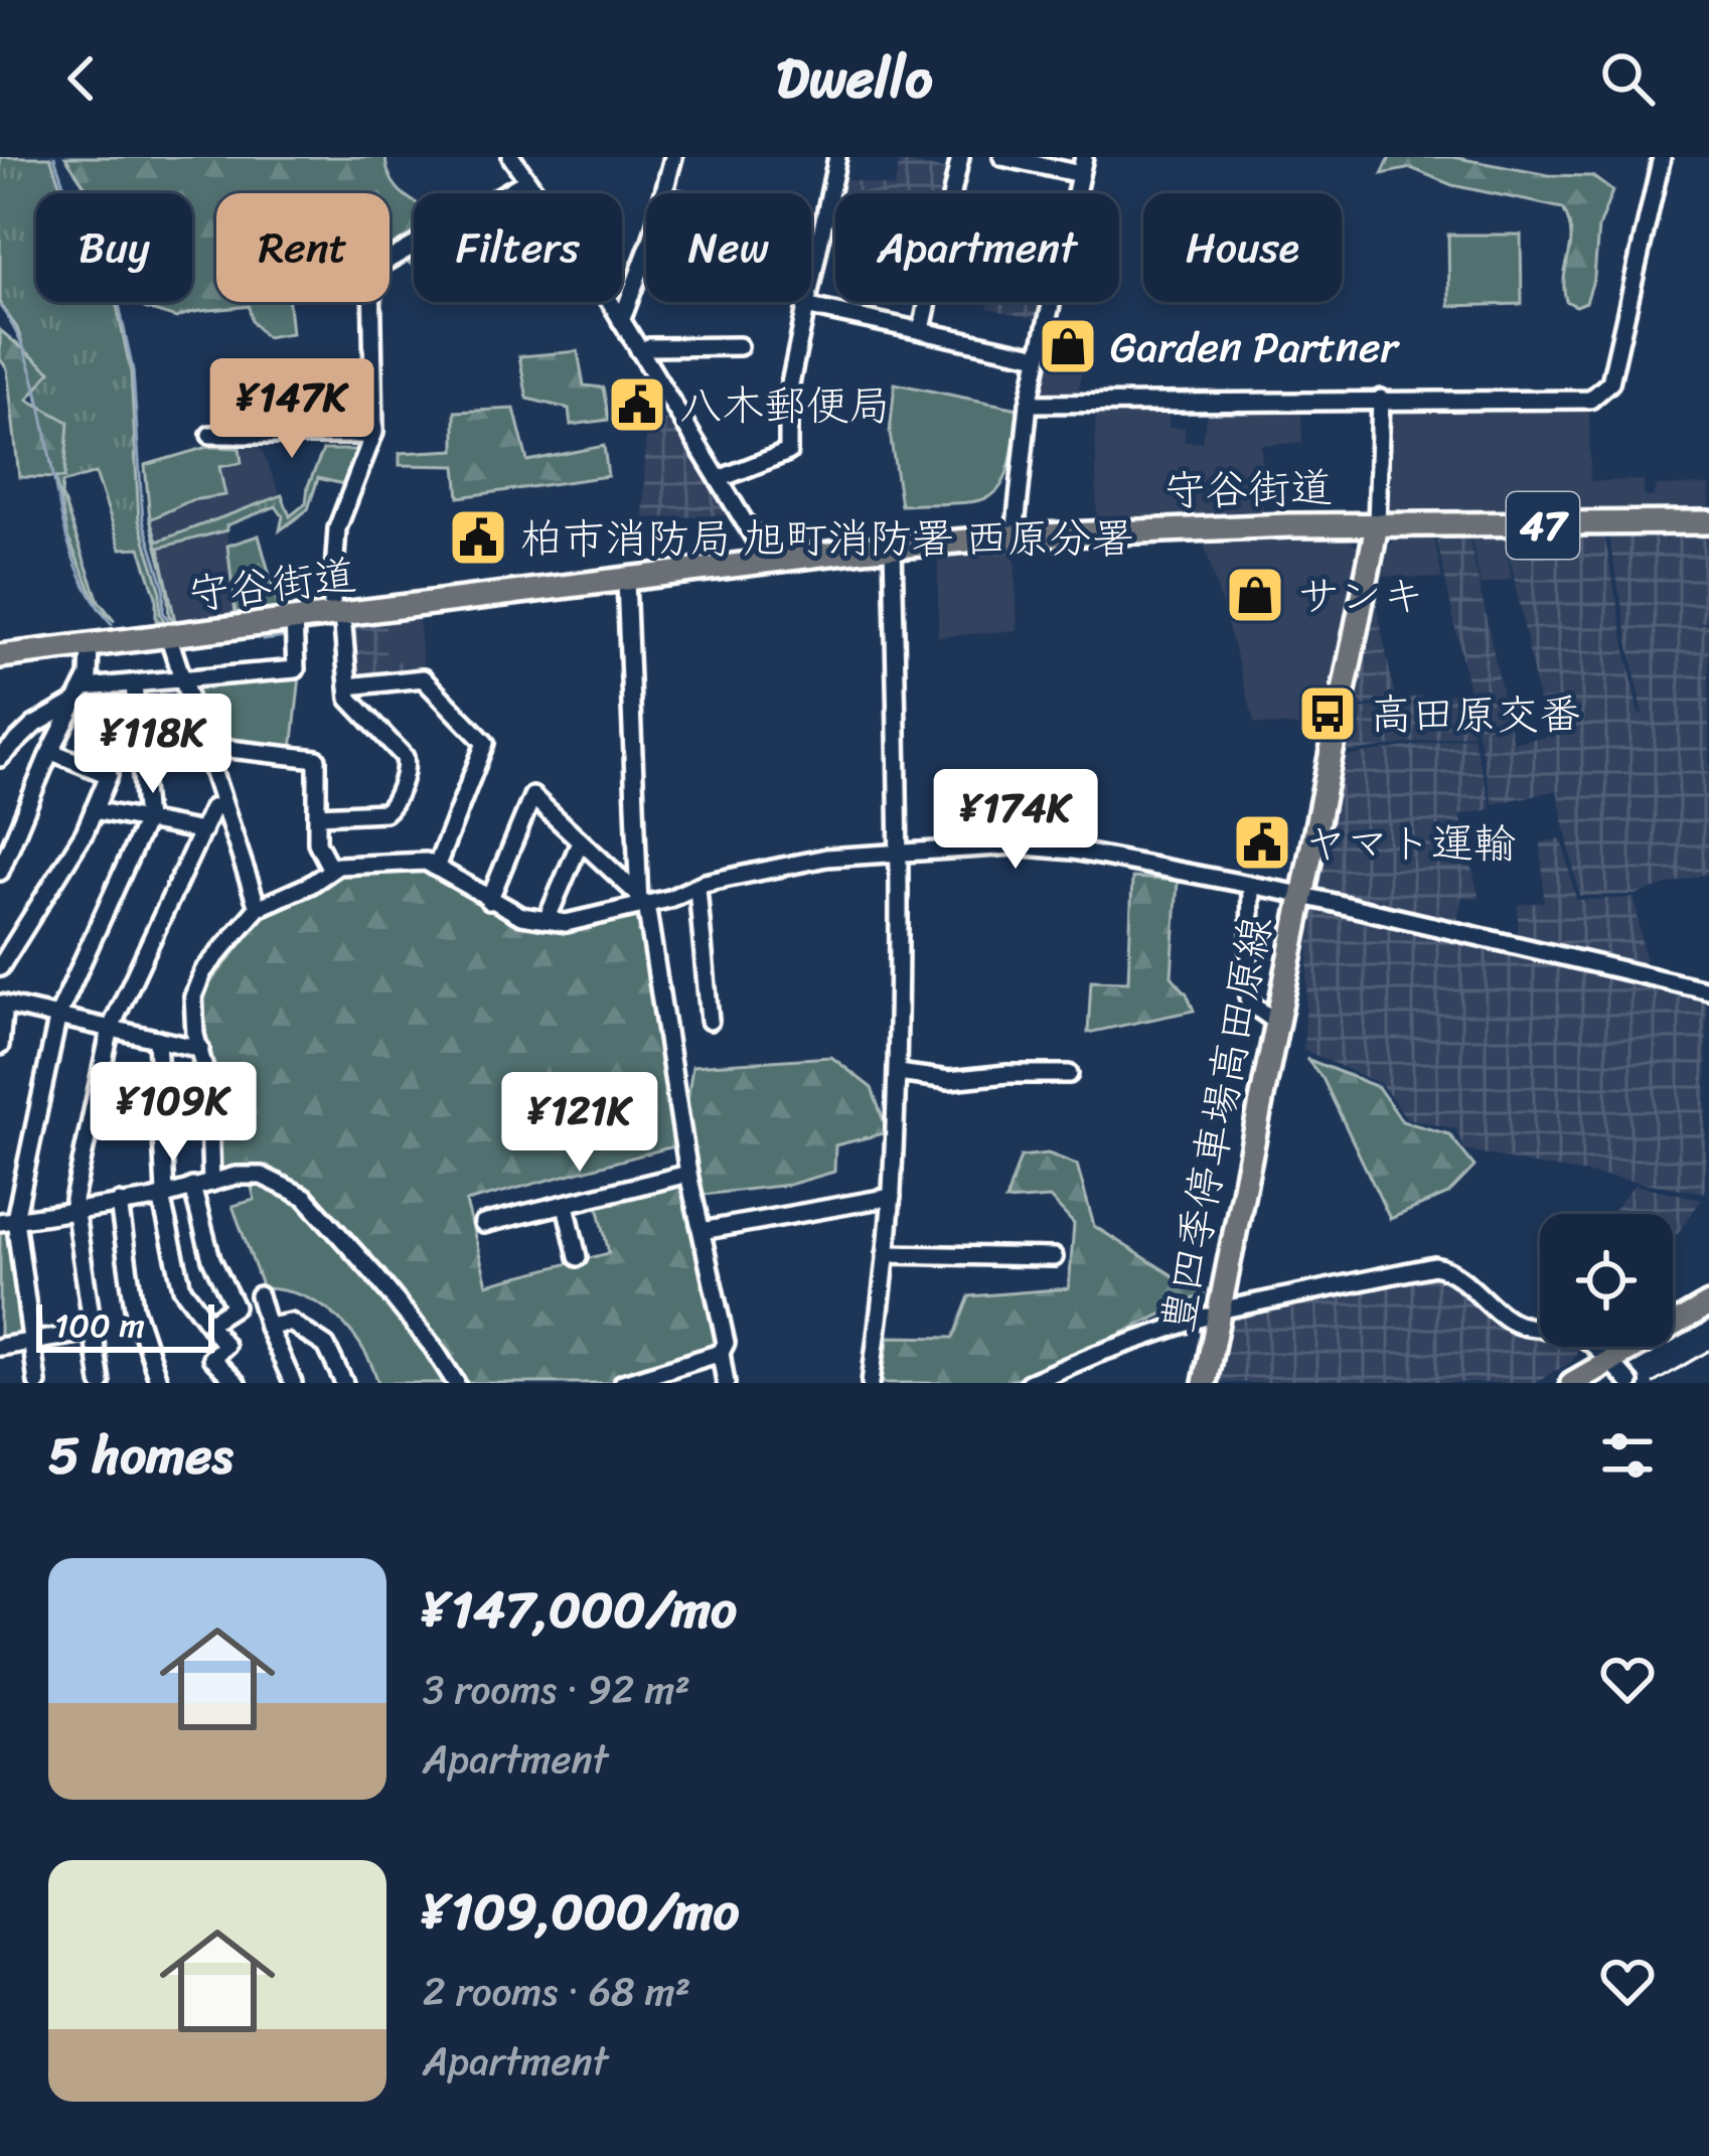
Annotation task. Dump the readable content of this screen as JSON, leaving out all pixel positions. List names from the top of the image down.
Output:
{
  "streets": {
    "main road": ["守谷街道", "47", "豊四季停車場高田原線"]
  },
  "crossings": [
    ["守谷街道", "豊四季停車場高田原線"]
  ],
  "places": {
    "shop": ["Garden Partner", "サンキ"],
    "public building": ["八木郵便局", "柏市消防局 旭町消防署 西原分署", "ヤマト運輸"],
    "bus stop": ["高田原交番"]
  },
  "scale_bar": "100 m",
  "page": {
    "header": "Dwello",
    "chip": [
      "Buy",
      "Rent",
      "Filters",
      "New",
      "Apartment",
      "House"
    ],
    "price": [
      "¥147K",
      "¥118K",
      "¥174K",
      "¥109K",
      "¥121K"
    ],
    "scale": "100 m",
    "heading": "5 homes",
    "list": [
      {
        "name": "¥147,000/mo",
        "note": "3 rooms · 92 m² · Apartment"
      },
      {
        "name": "¥109,000/mo",
        "note": "2 rooms · 68 m² · Apartment"
      }
    ]
  }
}
